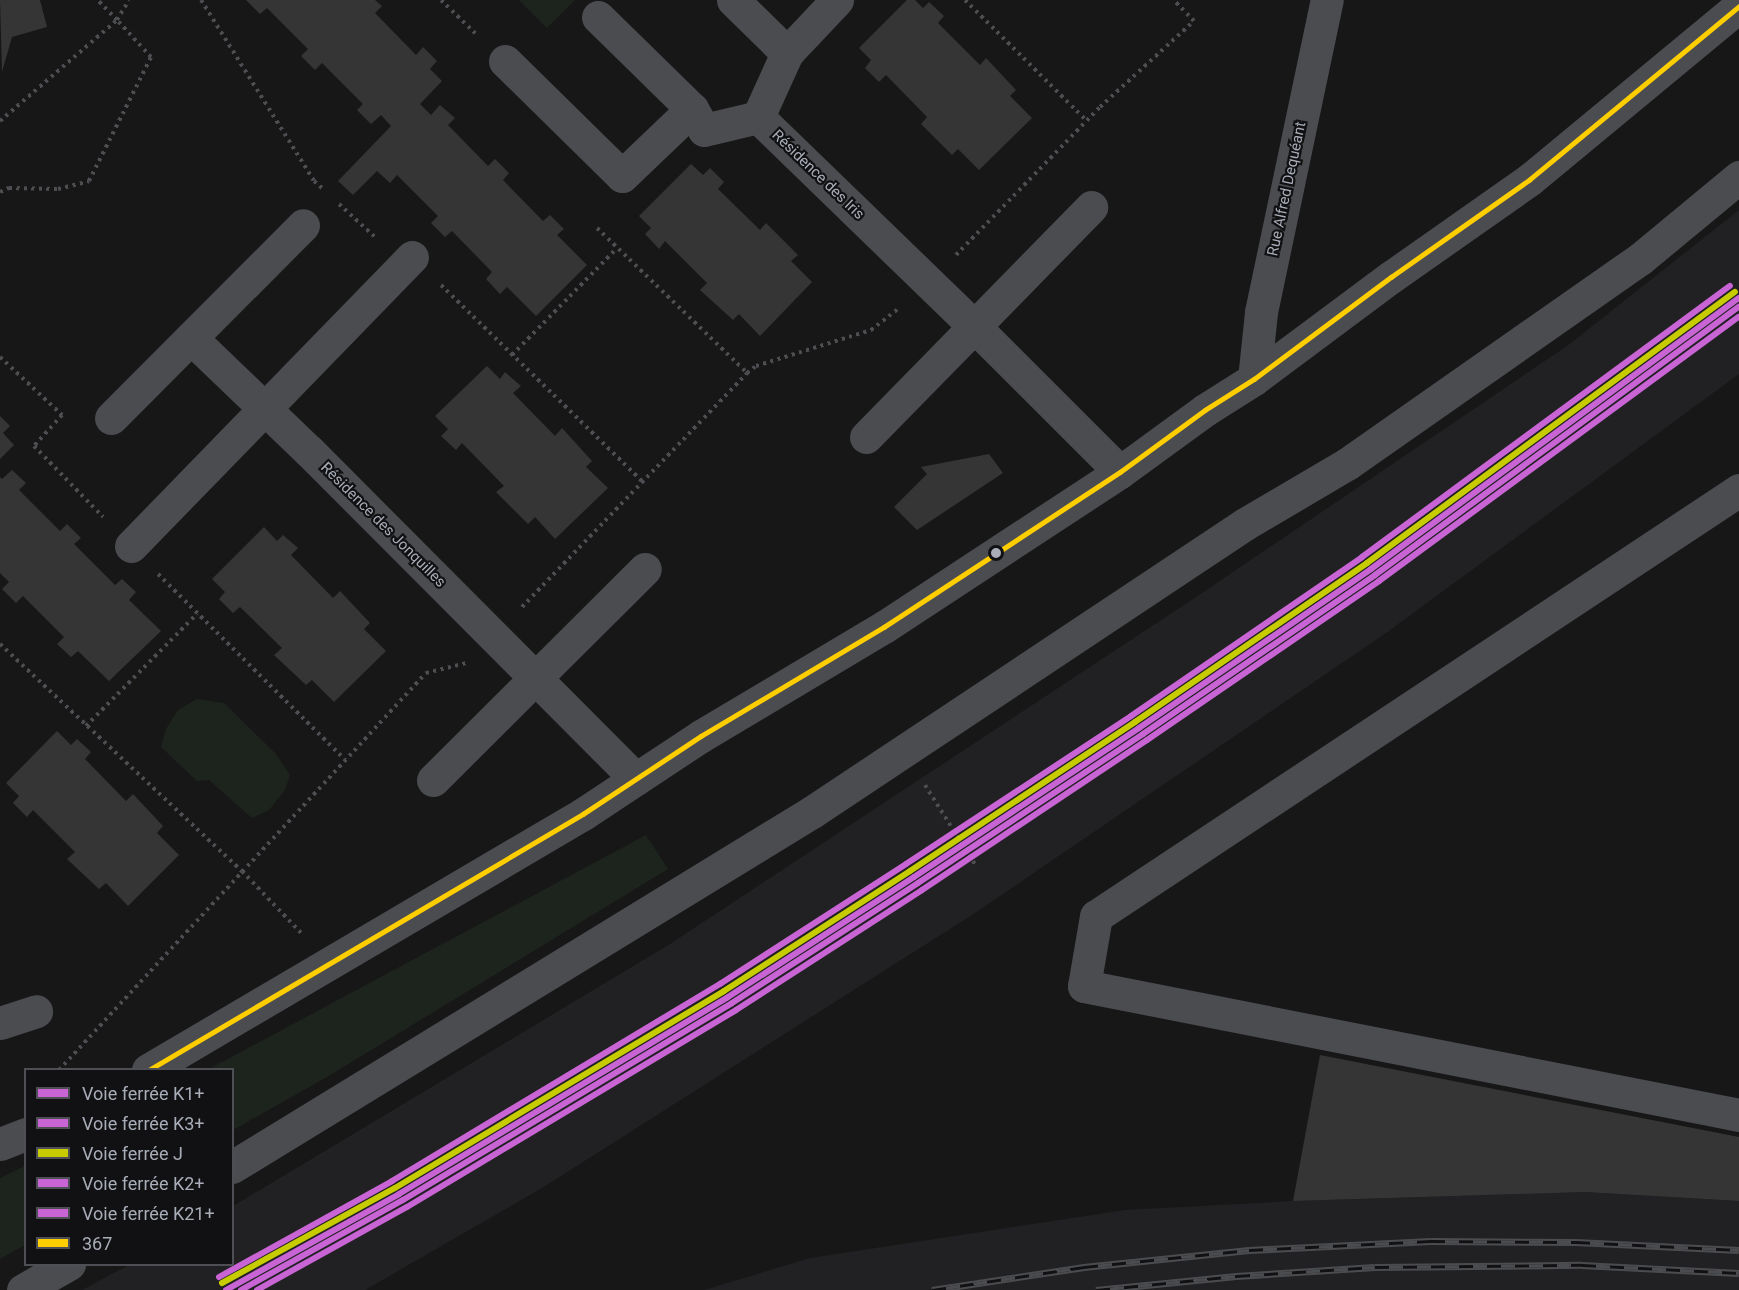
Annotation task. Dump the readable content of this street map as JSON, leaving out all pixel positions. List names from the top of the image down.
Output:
{
  "streets": {
    "street": ["Résidence des Iris", "Rue Alfred Dequéant", "Résidence des Jonquilles"]
  },
  "lines": [
    "transit line 367",
    "rail line K21+",
    "rail line J",
    "rail line K1+",
    "rail line K3+",
    "rail line K2+"
  ],
  "legend": [
    "Voie ferrée K1+",
    "Voie ferrée K3+",
    "Voie ferrée J",
    "Voie ferrée K2+",
    "Voie ferrée K21+",
    "367"
  ]
}
